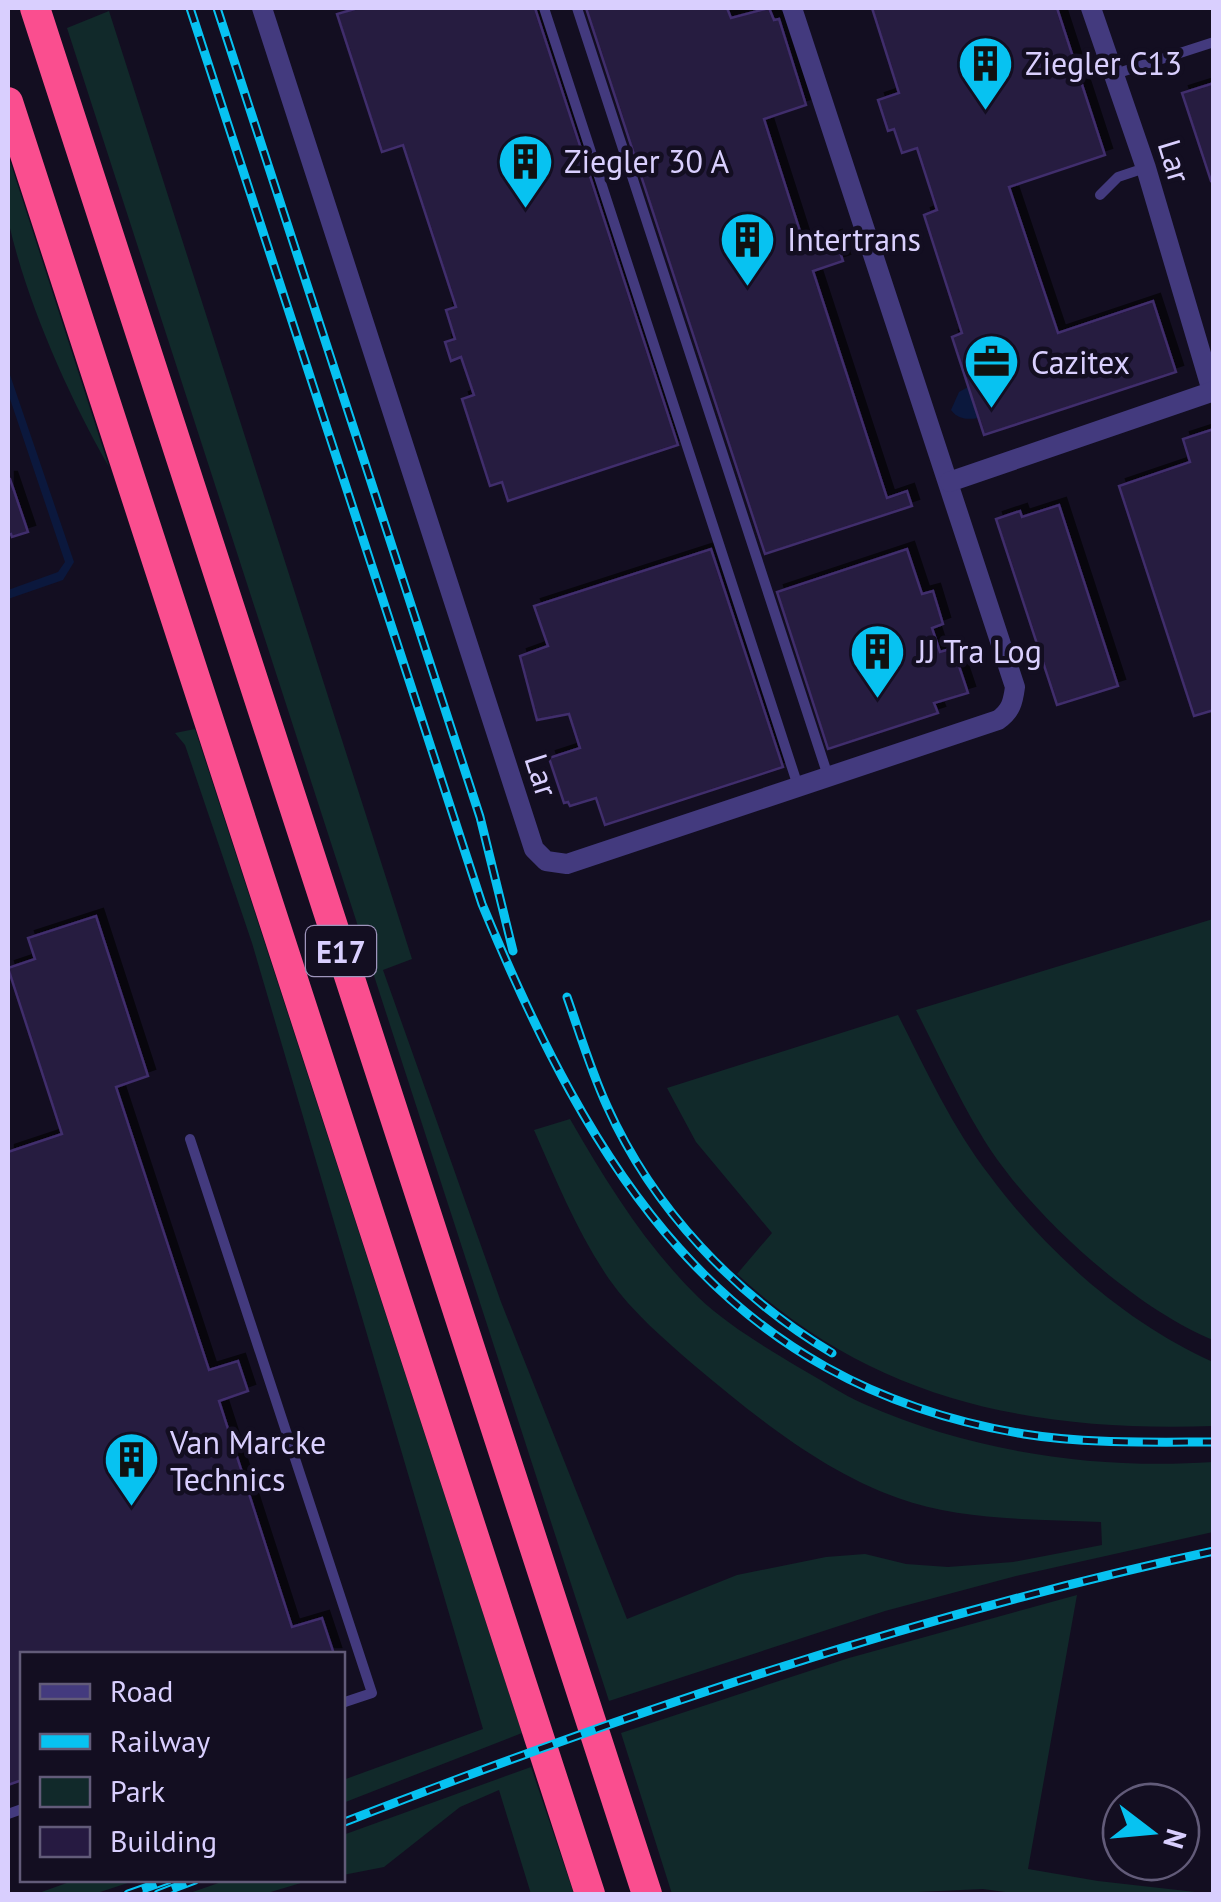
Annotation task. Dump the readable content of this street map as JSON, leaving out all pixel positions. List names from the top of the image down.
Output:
{
  "streets": {
    "highway": ["E17"],
    "street": ["Lar"]
  },
  "places": {
    "building": [
      "Ziegler C13",
      "Ziegler 30 A",
      "Intertrans",
      "JJ Tra Log",
      "Van Marcke Technics"
    ],
    "office": ["Cazitex"]
  },
  "legend": [
    "Road",
    "Railway",
    "Park",
    "Building"
  ],
  "north": "right"
}
